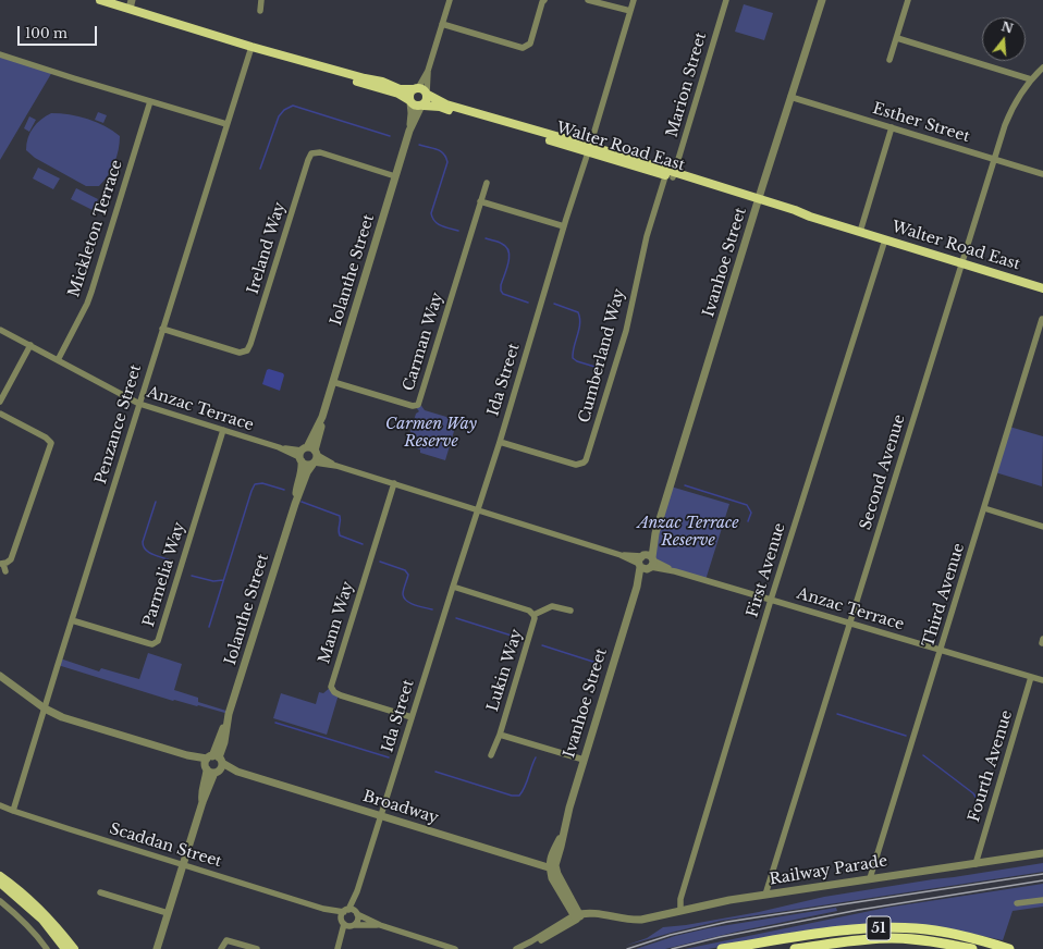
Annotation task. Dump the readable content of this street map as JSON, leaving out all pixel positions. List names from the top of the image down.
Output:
{
  "streets": {
    "highway": ["51"],
    "main road": ["Walter Road East"],
    "street": [
      "Marion Street",
      "Esther Street",
      "Mickleton Terrace",
      "Ireland Way",
      "Ivanhoe Street",
      "Iolanthe Street",
      "Carman Way",
      "Cumberland Way",
      "Ida Street",
      "Anzac Terrace",
      "Penzance Street",
      "Second Avenue",
      "First Avenue",
      "Parmelia Way",
      "Third Avenue",
      "Mann Way",
      "Lukin Way",
      "Fourth Avenue",
      "Broadway",
      "Scaddan Street",
      "Railway Parade"
    ]
  },
  "crossings": [
    ["Marion Street", "Walter Road East"],
    ["Marion Street", "Cumberland Way"],
    ["Esther Street", "Ivanhoe Street"],
    ["Esther Street", "Second Avenue"],
    ["Walter Road East", "Ivanhoe Street"],
    ["Walter Road East", "Iolanthe Street"],
    ["Walter Road East", "Cumberland Way"],
    ["Walter Road East", "Ida Street"],
    ["Walter Road East", "Second Avenue"],
    ["Walter Road East", "First Avenue"],
    ["Mickleton Terrace", "Anzac Terrace"],
    ["Ireland Way", "Iolanthe Street"],
    ["Ireland Way", "Penzance Street"],
    ["Ivanhoe Street", "Anzac Terrace"],
    ["Ivanhoe Street", "Lukin Way"],
    ["Ivanhoe Street", "Broadway"],
    ["Iolanthe Street", "Carman Way"],
    ["Iolanthe Street", "Anzac Terrace"],
    ["Iolanthe Street", "Broadway"],
    ["Iolanthe Street", "Scaddan Street"],
    ["Cumberland Way", "Ida Street"],
    ["Ida Street", "Anzac Terrace"],
    ["Ida Street", "Mann Way"],
    ["Ida Street", "Lukin Way"],
    ["Ida Street", "Broadway"],
    ["Ida Street", "Scaddan Street"],
    ["Anzac Terrace", "Penzance Street"],
    ["Anzac Terrace", "Second Avenue"],
    ["Anzac Terrace", "First Avenue"],
    ["Anzac Terrace", "Parmelia Way"],
    ["Anzac Terrace", "Third Avenue"],
    ["Anzac Terrace", "Mann Way"],
    ["Anzac Terrace", "Fourth Avenue"],
    ["Penzance Street", "Parmelia Way"],
    ["Penzance Street", "Broadway"],
    ["Penzance Street", "Scaddan Street"],
    ["Second Avenue", "Railway Parade"],
    ["First Avenue", "Railway Parade"],
    ["Third Avenue", "Railway Parade"],
    ["Fourth Avenue", "Railway Parade"]
  ],
  "parks": ["Carmen Way Reserve", "Anzac Terrace Reserve"],
  "scale_bar": "100 m",
  "north": "top"
}
